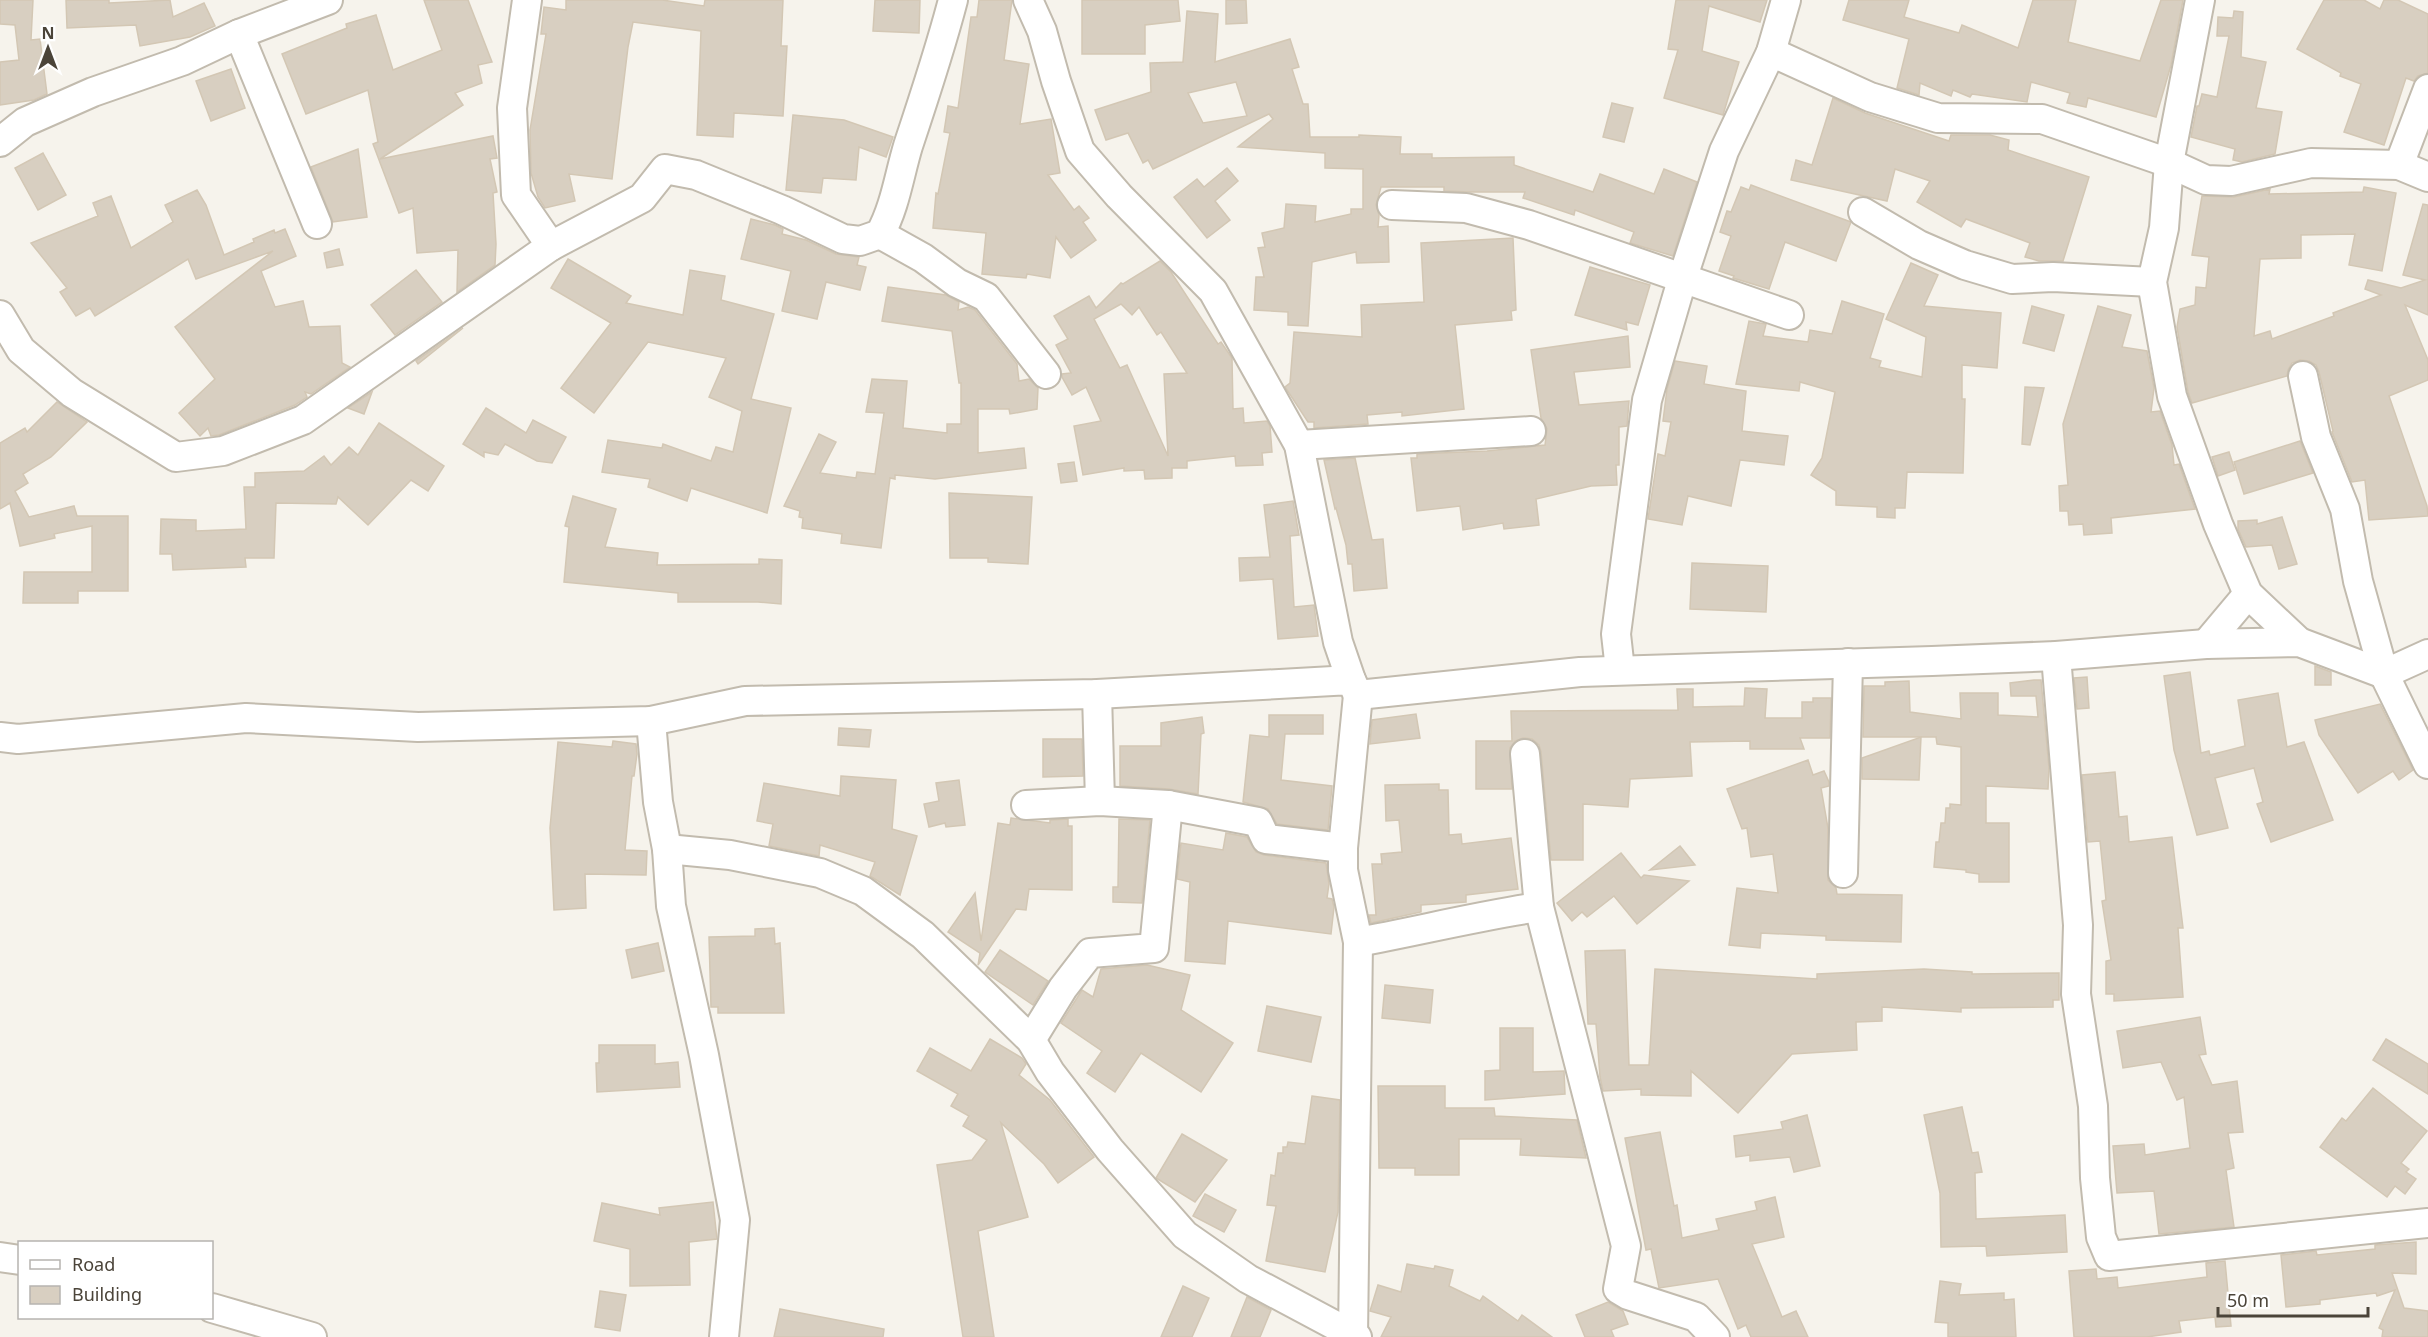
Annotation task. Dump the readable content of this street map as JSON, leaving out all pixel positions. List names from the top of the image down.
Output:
{
  "legend": ["Road", "Building"],
  "scale_bar": "50 m",
  "north": "top"
}
